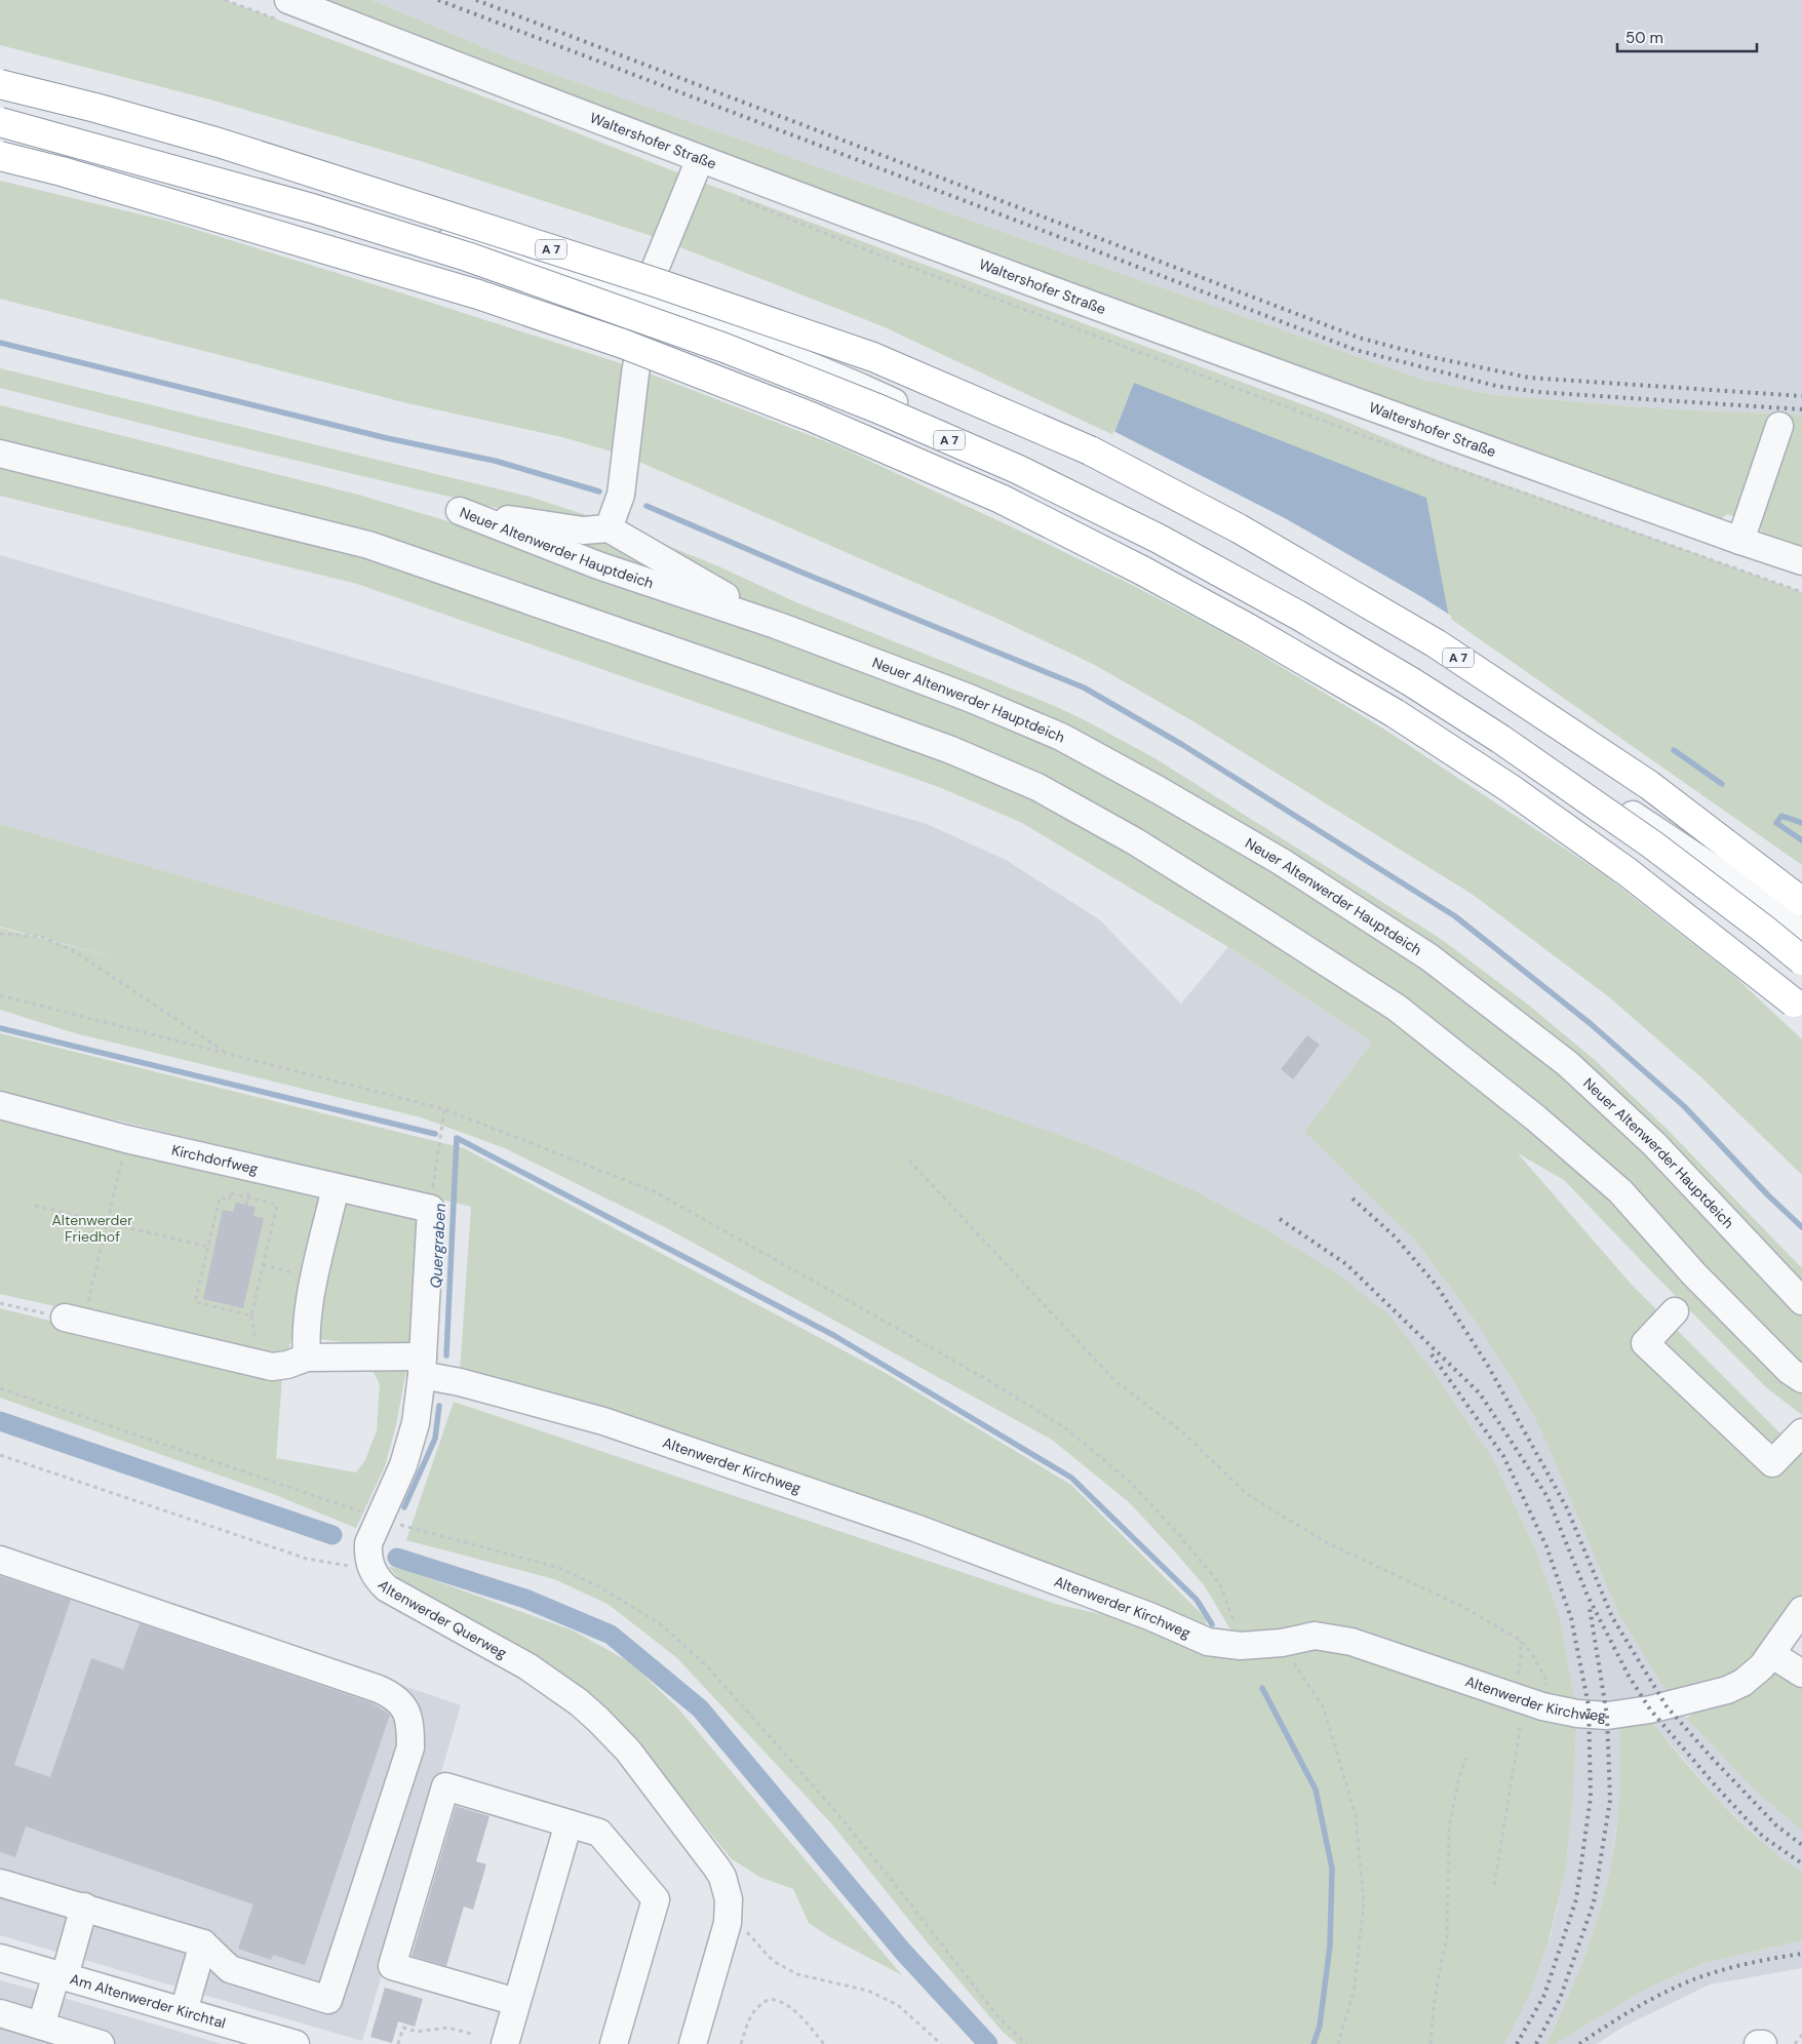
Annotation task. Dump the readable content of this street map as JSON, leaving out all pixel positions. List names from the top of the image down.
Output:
{
  "streets": {
    "highway": ["A 7"],
    "street": [
      "Waltershofer Straße",
      "Neuer Altenwerder Hauptdeich",
      "Kirchdorfweg",
      "Altenwerder Kirchweg",
      "Altenwerder Querweg",
      "Am Altenwerder Kirchtal"
    ]
  },
  "crossings": [
    ["Kirchdorfweg", "Altenwerder Querweg"],
    ["Altenwerder Kirchweg", "Altenwerder Querweg"]
  ],
  "water": ["Quergraben"],
  "parks": ["Altenwerder Friedhof"],
  "scale_bar": "50 m"
}
